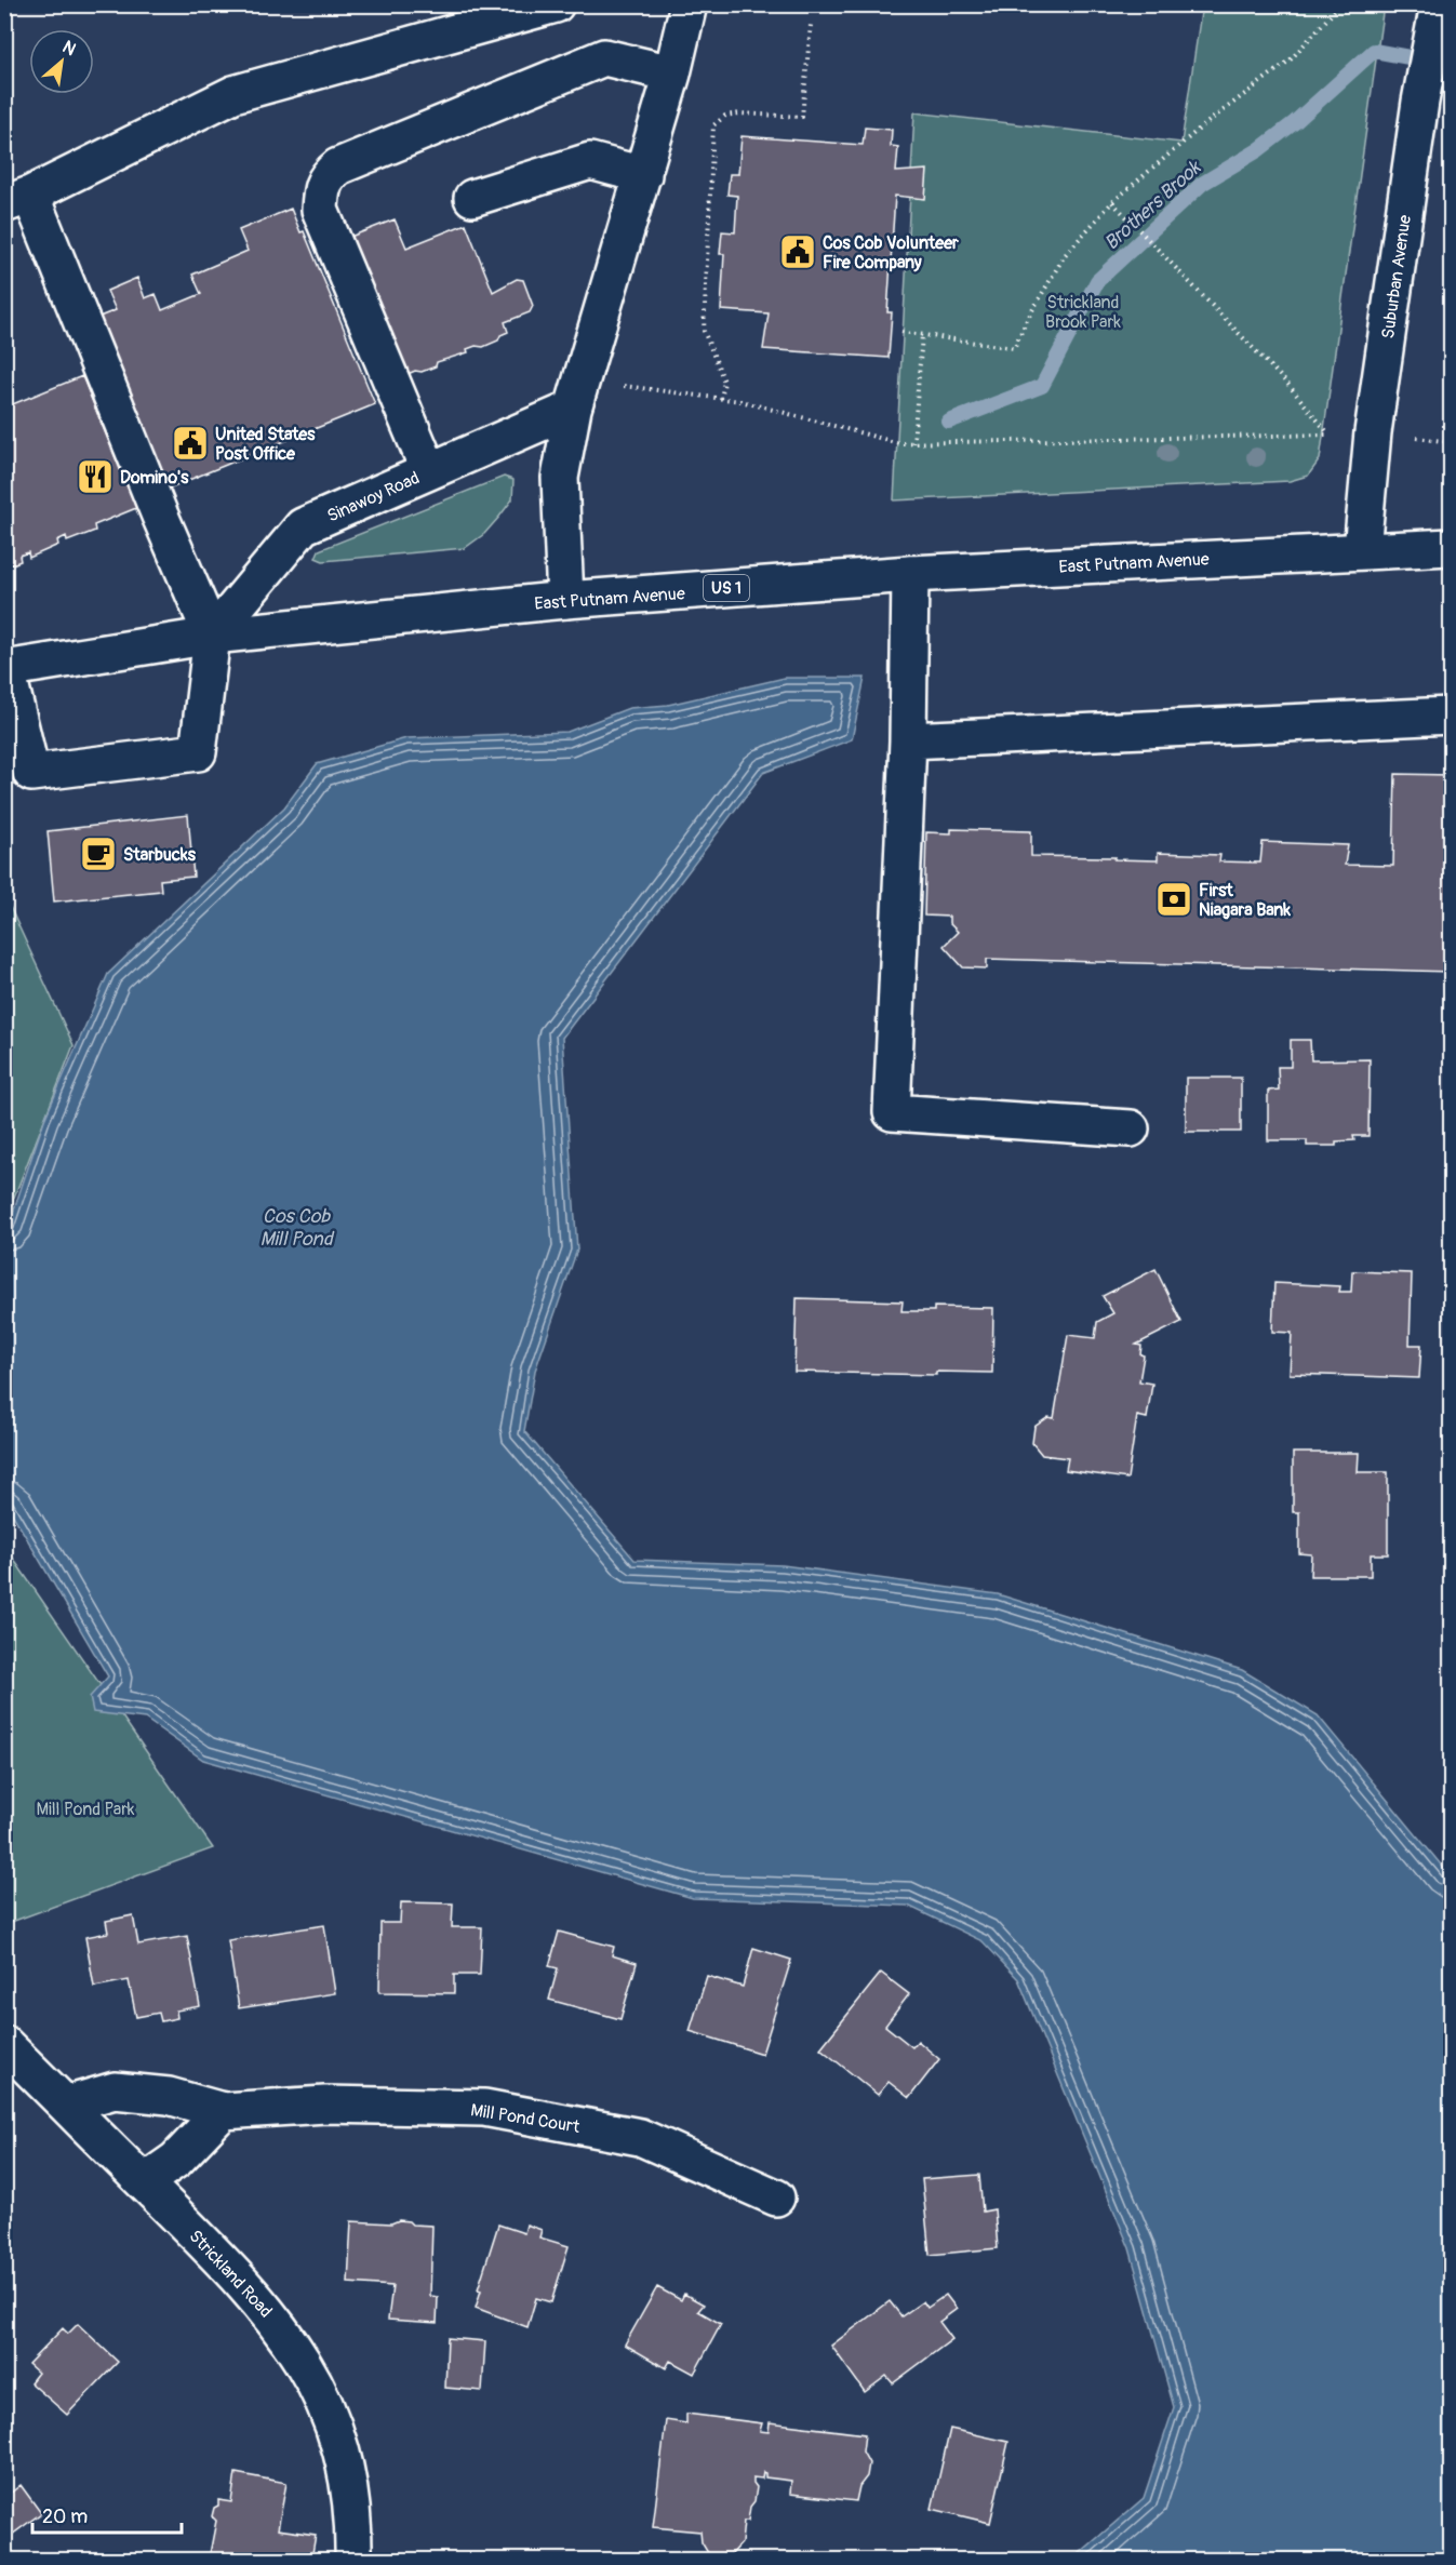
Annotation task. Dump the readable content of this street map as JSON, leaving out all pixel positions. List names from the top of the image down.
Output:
{
  "streets": {
    "street": [
      "Suburban Avenue",
      "Sinawoy Road",
      "East Putnam Avenue",
      "US 1",
      "Mill Pond Court",
      "Strickland Road"
    ]
  },
  "crossings": [
    ["Suburban Avenue", "East Putnam Avenue"],
    ["Sinawoy Road", "East Putnam Avenue"],
    ["Mill Pond Court", "Strickland Road"]
  ],
  "water": ["Brothers Brook", "Cos Cob Mill Pond"],
  "parks": ["Strickland Brook Park", "Mill Pond Park"],
  "places": {
    "public building": ["Cos Cob Volunteer Fire Company", "United States Post Office"],
    "restaurant": ["Domino's"],
    "cafe": ["Starbucks"],
    "bank": ["First Niagara Bank"]
  },
  "scale_bar": "20 m",
  "north": "top right"
}
